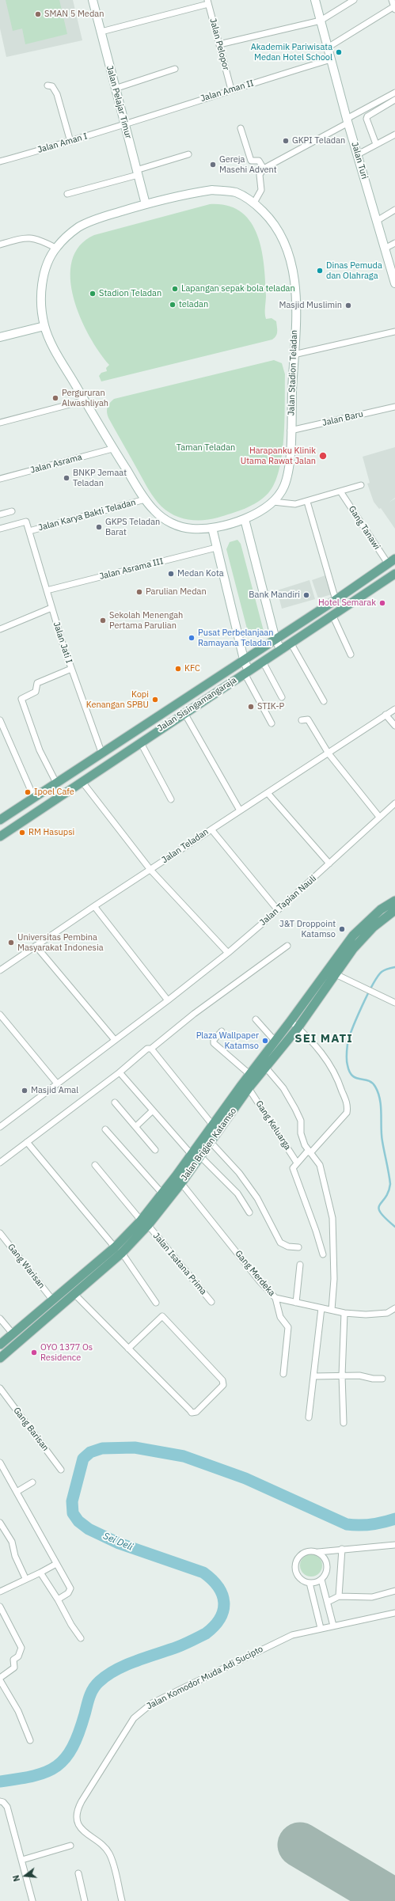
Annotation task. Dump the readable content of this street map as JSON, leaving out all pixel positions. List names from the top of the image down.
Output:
{
  "streets": {
    "main road": ["Jalan Sisingamangaraja", "Jalan Brigjen Katamso"],
    "street": [
      "Jalan Pelopor",
      "Jalan Aman II",
      "Jalan Pelajar Timur",
      "Jalan Aman I",
      "Jalan Turi",
      "Jalan Stadion Teladan",
      "Jalan Baru",
      "Jalan Asrama",
      "Jalan Karya Bakti Teladan",
      "Gang Tanawi",
      "Jalan Asrama III",
      "Jalan Jati I",
      "Jalan Teladan",
      "Jalan Tapian Nauli",
      "Gang Keluarga",
      "Jalan Isatana Prima",
      "Gang Warisan",
      "Gang Merdeka",
      "Gang Barisan",
      "Jalan Komodor Muda Adi Sucipto"
    ]
  },
  "crossings": [
    ["Jalan Pelopor", "Jalan Aman II"],
    ["Jalan Aman II", "Jalan Pelajar Timur"],
    ["Jalan Aman II", "Jalan Aman I"],
    ["Jalan Aman II", "Jalan Turi"],
    ["Jalan Pelajar Timur", "Jalan Aman I"],
    ["Jalan Pelajar Timur", "Jalan Stadion Teladan"],
    ["Jalan Stadion Teladan", "Jalan Baru"],
    ["Jalan Stadion Teladan", "Jalan Asrama"],
    ["Jalan Stadion Teladan", "Jalan Karya Bakti Teladan"],
    ["Jalan Karya Bakti Teladan", "Jalan Jati I"],
    ["Gang Tanawi", "Jalan Sisingamangaraja"],
    ["Jalan Asrama III", "Jalan Jati I"],
    ["Jalan Jati I", "Jalan Sisingamangaraja"],
    ["Gang Keluarga", "Jalan Brigjen Katamso"],
    ["Jalan Brigjen Katamso", "Jalan Isatana Prima"],
    ["Jalan Brigjen Katamso", "Gang Warisan"],
    ["Jalan Brigjen Katamso", "Gang Merdeka"]
  ],
  "districts": ["SEI MATI"],
  "water": ["Sei Deli"],
  "parks": ["Taman Teladan"],
  "places": [
    "SMAN 5 Medan",
    "Akademik Pariwisata Medan Hotel School",
    "GKPI Teladan",
    "Gereja Masehi Advent",
    "Dinas Pemuda dan Olahraga",
    "Lapangan sepak bola teladan",
    "Stadion Teladan",
    "teladan",
    "Masjid Muslimin",
    "Pergururan Alwashliyah",
    "Harapanku Klinik Utama Rawat Jalan",
    "BNKP Jemaat Teladan",
    "GKPS Teladan Barat",
    "Medan Kota",
    "Parulian Medan",
    "Bank Mandiri",
    "Hotel Semarak",
    "Sekolah Menengah Pertama Parulian",
    "Pusat Perbelanjaan Ramayana Teladan",
    "KFC",
    "Kopi Kenangan SPBU",
    "STIK-P",
    "Ipoel Cafe",
    "RM Hasupsi",
    "J&T Droppoint Katamso",
    "Universitas Pembina Masyarakat Indonesia",
    "Plaza Wallpaper Katamso",
    "Masjid Amal",
    "OYO 1377 Os Residence"
  ],
  "north": "left"
}
